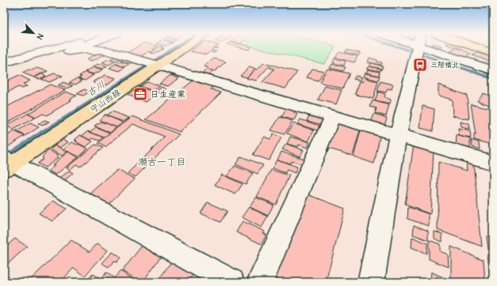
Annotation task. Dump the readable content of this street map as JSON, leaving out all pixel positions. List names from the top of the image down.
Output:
{
  "streets": {
    "main road": ["守山西線"]
  },
  "districts": ["瀬古一丁目"],
  "water": ["古川"],
  "places": {
    "bus stop": ["三階橋北"],
    "office": ["日生産業"]
  },
  "north": "bottom right"
}
